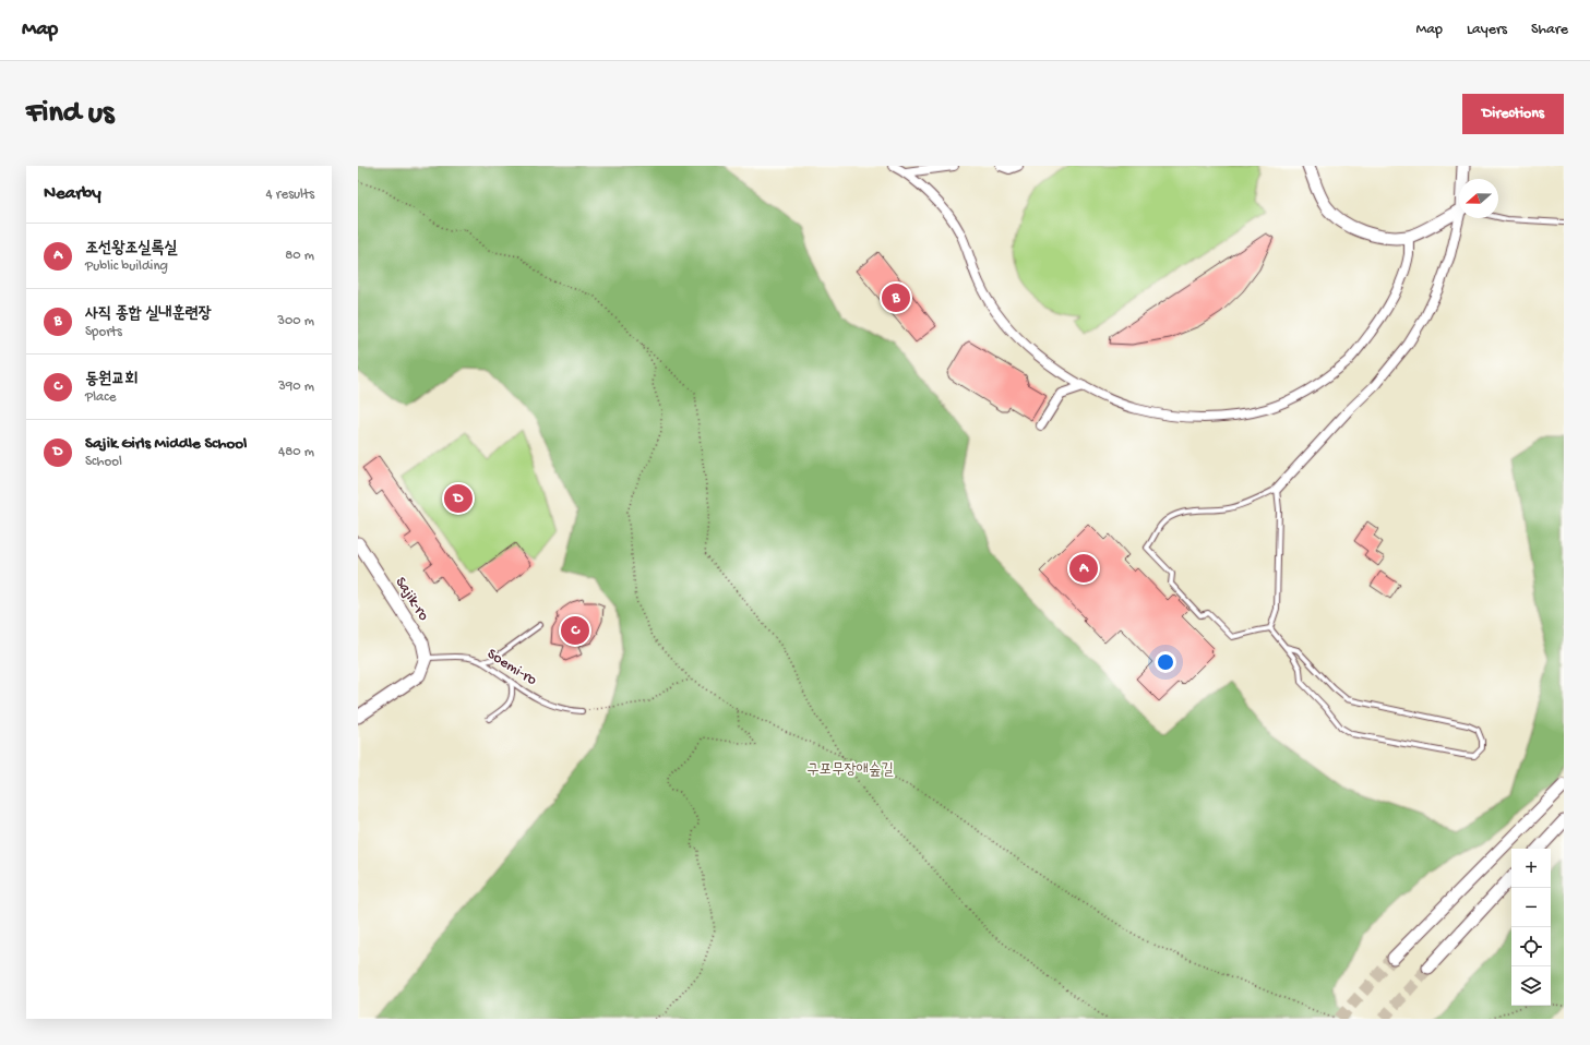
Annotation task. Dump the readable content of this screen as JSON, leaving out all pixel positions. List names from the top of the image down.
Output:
{
  "streets": {
    "main road": ["Sajik-ro"],
    "lane": ["Soemi-ro"]
  },
  "crossings": [
    ["Sajik-ro", "Soemi-ro"]
  ],
  "parks": ["구포무장애숲길"],
  "north": "left",
  "page": {
    "header": "Map",
    "nav": ["Map", "Layers", "Share"],
    "buttons": "Directions",
    "title": "Find us",
    "heading": ["Nearby", "4 results"],
    "list": [
      {
        "mark": "A",
        "name": "조선왕조실록실",
        "note": "Public building",
        "value": "80 m"
      },
      {
        "mark": "B",
        "name": "사직 종합 실내훈련장",
        "note": "Sports",
        "value": "300 m"
      },
      {
        "mark": "C",
        "name": "동원교회",
        "note": "Place",
        "value": "390 m"
      },
      {
        "mark": "D",
        "name": "Sajik Girls Middle School",
        "note": "School",
        "value": "480 m"
      }
    ],
    "pins": [
      "B",
      "D",
      "A",
      "C"
    ],
    "map_buttons": ["+", "−"]
  }
}
